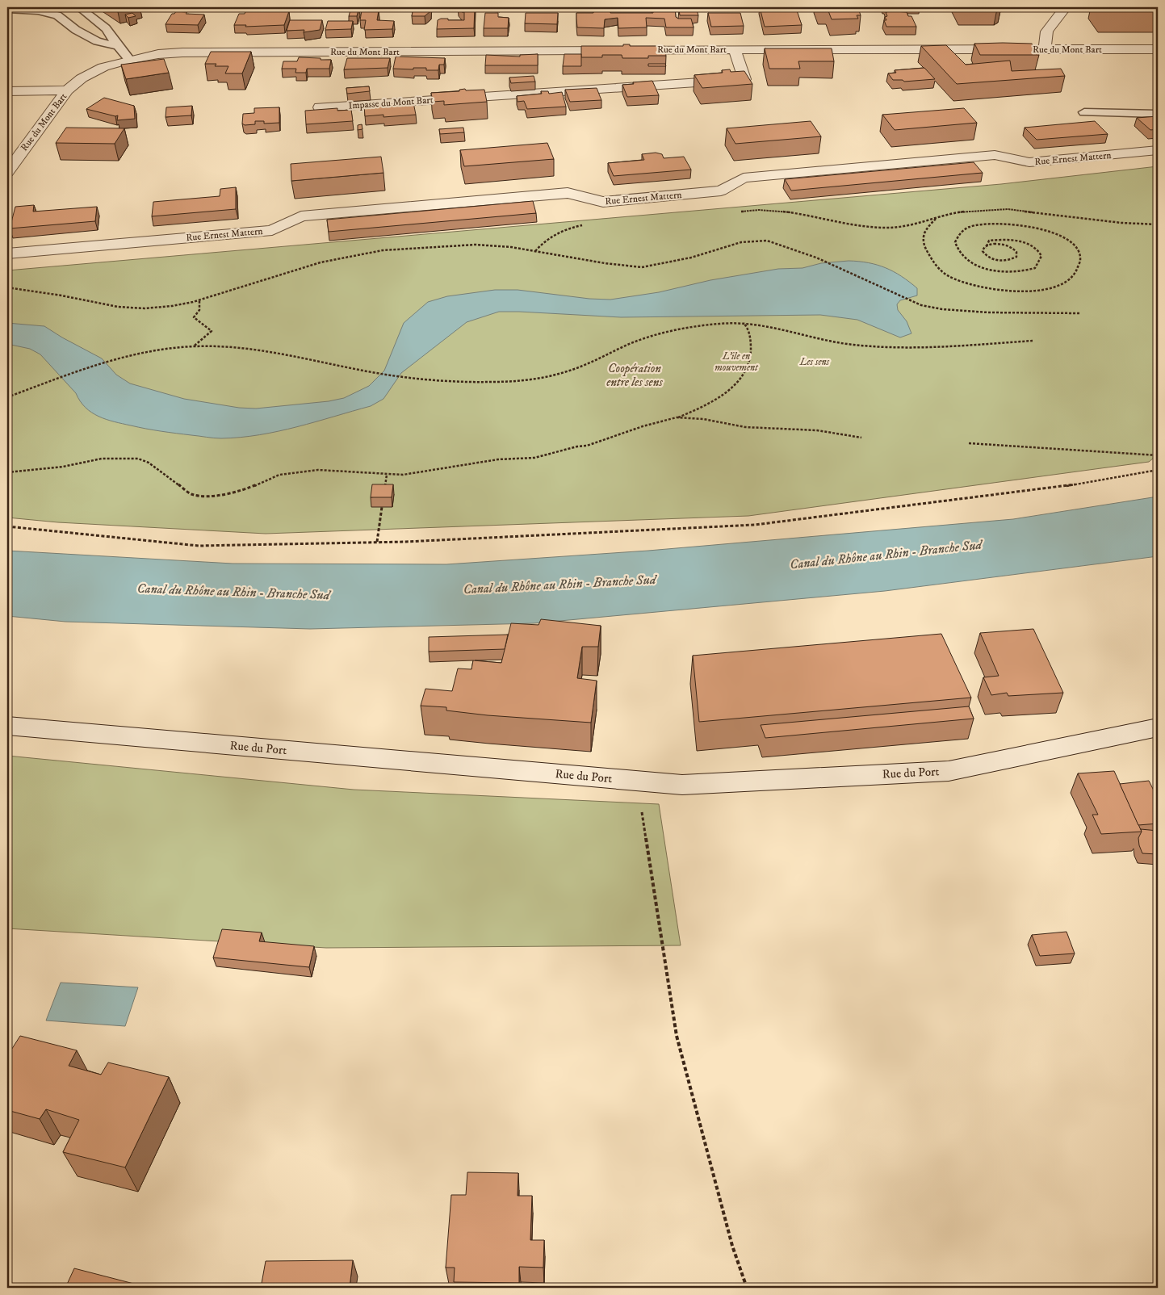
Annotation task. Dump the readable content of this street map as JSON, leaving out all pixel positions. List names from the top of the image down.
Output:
{
  "streets": {
    "street": [
      "Rue du Mont Bart",
      "Impasse du Mont Bart",
      "Rue Ernest Mattern",
      "Rue du Port"
    ]
  },
  "crossings": [
    ["Rue du Mont Bart", "Impasse du Mont Bart"]
  ],
  "water": ["Canal du Rhône au Rhin - Branche Sud"],
  "parks": ["L'ile en mouvement", "Les sens", "Coopération entre les sens"]
}
